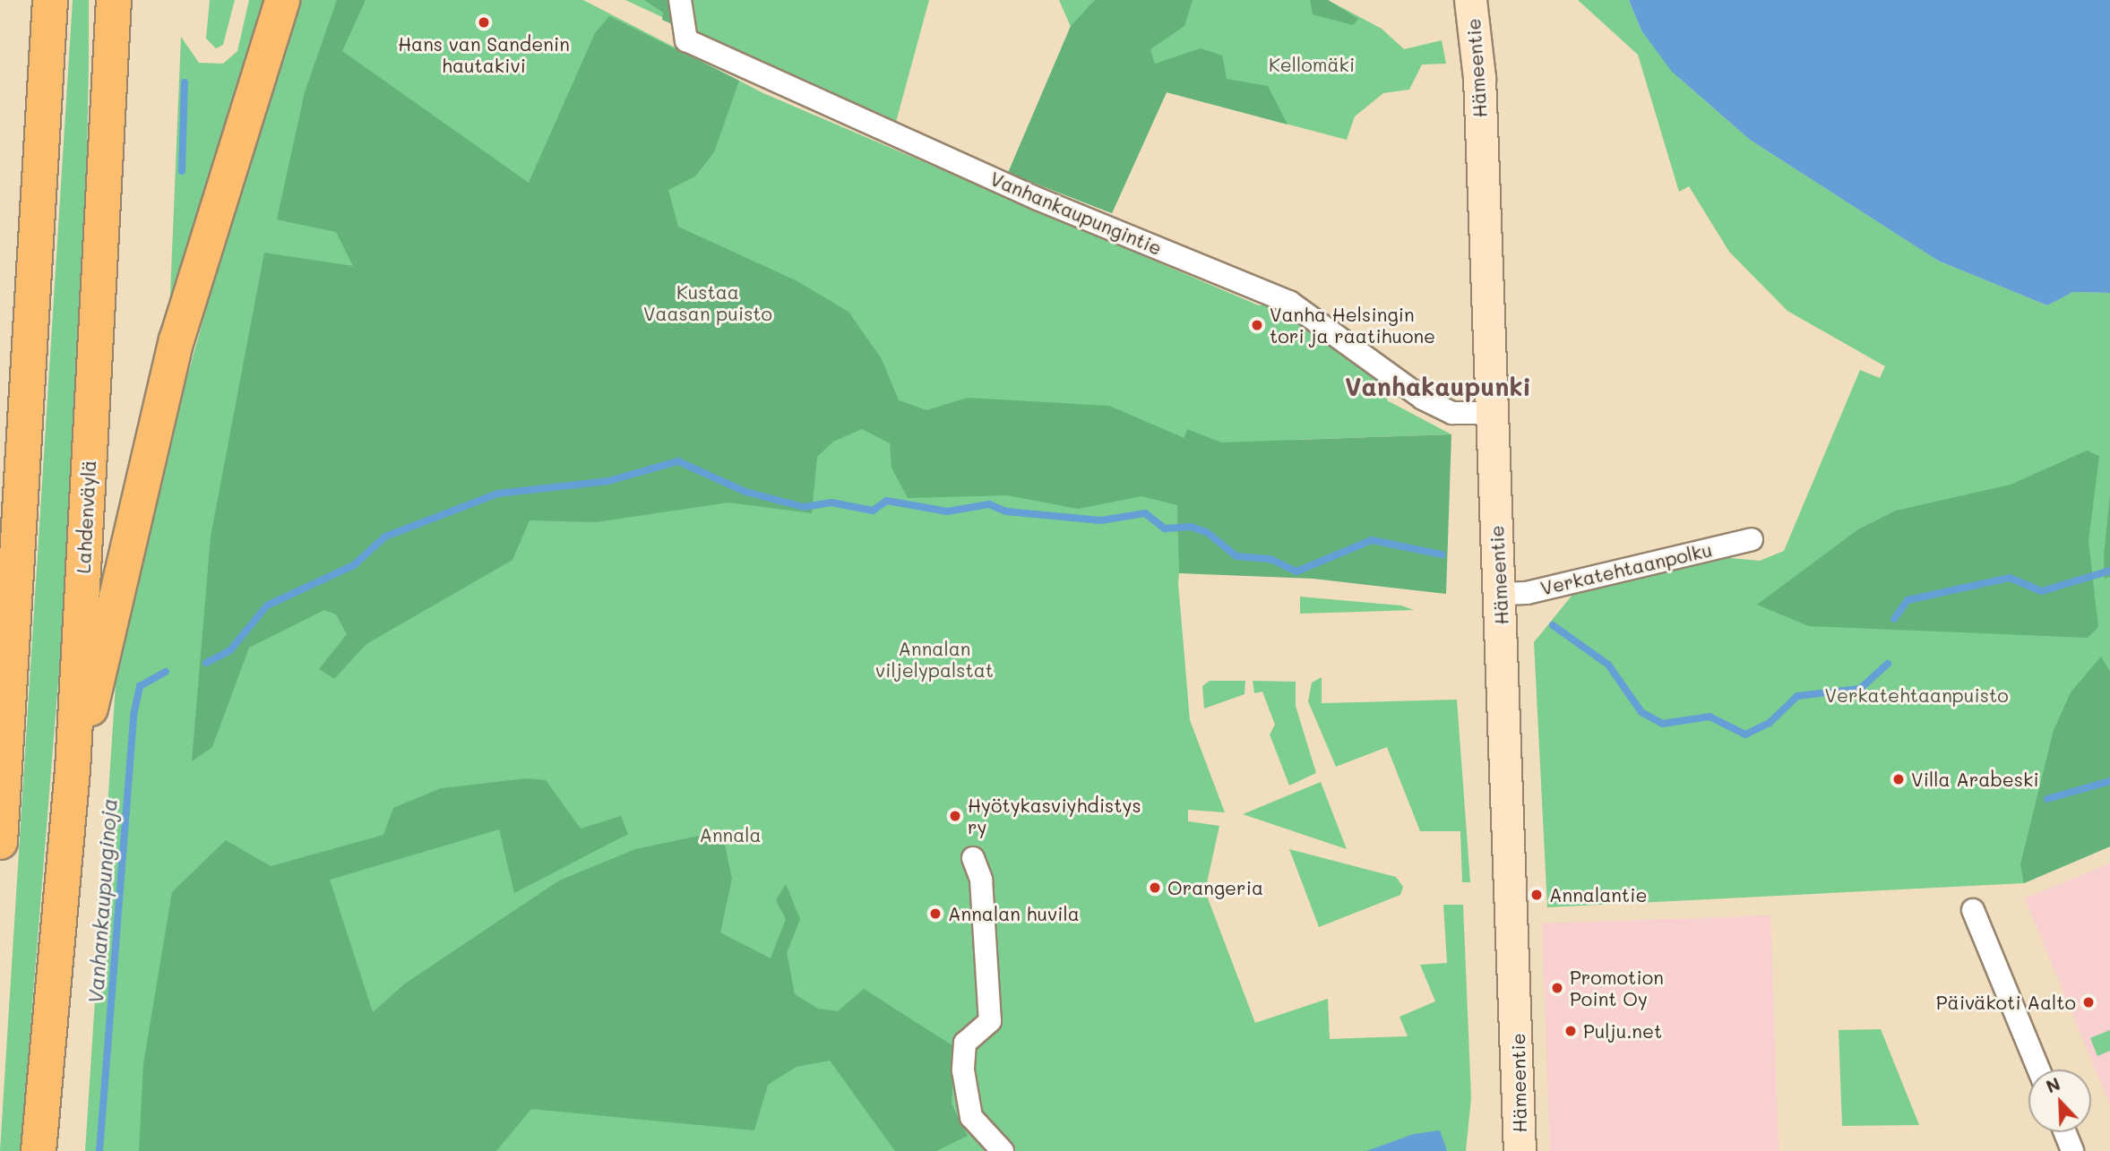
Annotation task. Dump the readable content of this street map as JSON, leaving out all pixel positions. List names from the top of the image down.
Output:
{
  "streets": {
    "highway": ["Lahdenväylä"],
    "main road": ["Hämeentie"],
    "street": ["Vanhankaupungintie", "Verkatehtaanpolku"]
  },
  "crossings": [
    ["Hämeentie", "Vanhankaupungintie"],
    ["Hämeentie", "Verkatehtaanpolku"]
  ],
  "districts": ["Vanhakaupunki"],
  "water": ["Vanhankaupunginoja"],
  "parks": [
    "Kellomäki",
    "Kustaa Vaasan puisto",
    "Annalan viljelypalstat",
    "Verkatehtaanpuisto",
    "Annala"
  ],
  "places": [
    "Hans van Sandenin hautakivi",
    "Vanha Helsingin tori ja raatihuone",
    "Villa Arabeski",
    "Hyötykasviyhdistys ry",
    "Orangeria",
    "Annalantie",
    "Annalan huvila",
    "Promotion Point Oy",
    "Päiväkoti Aalto",
    "Pulju.net"
  ],
  "north": "top left"
}
